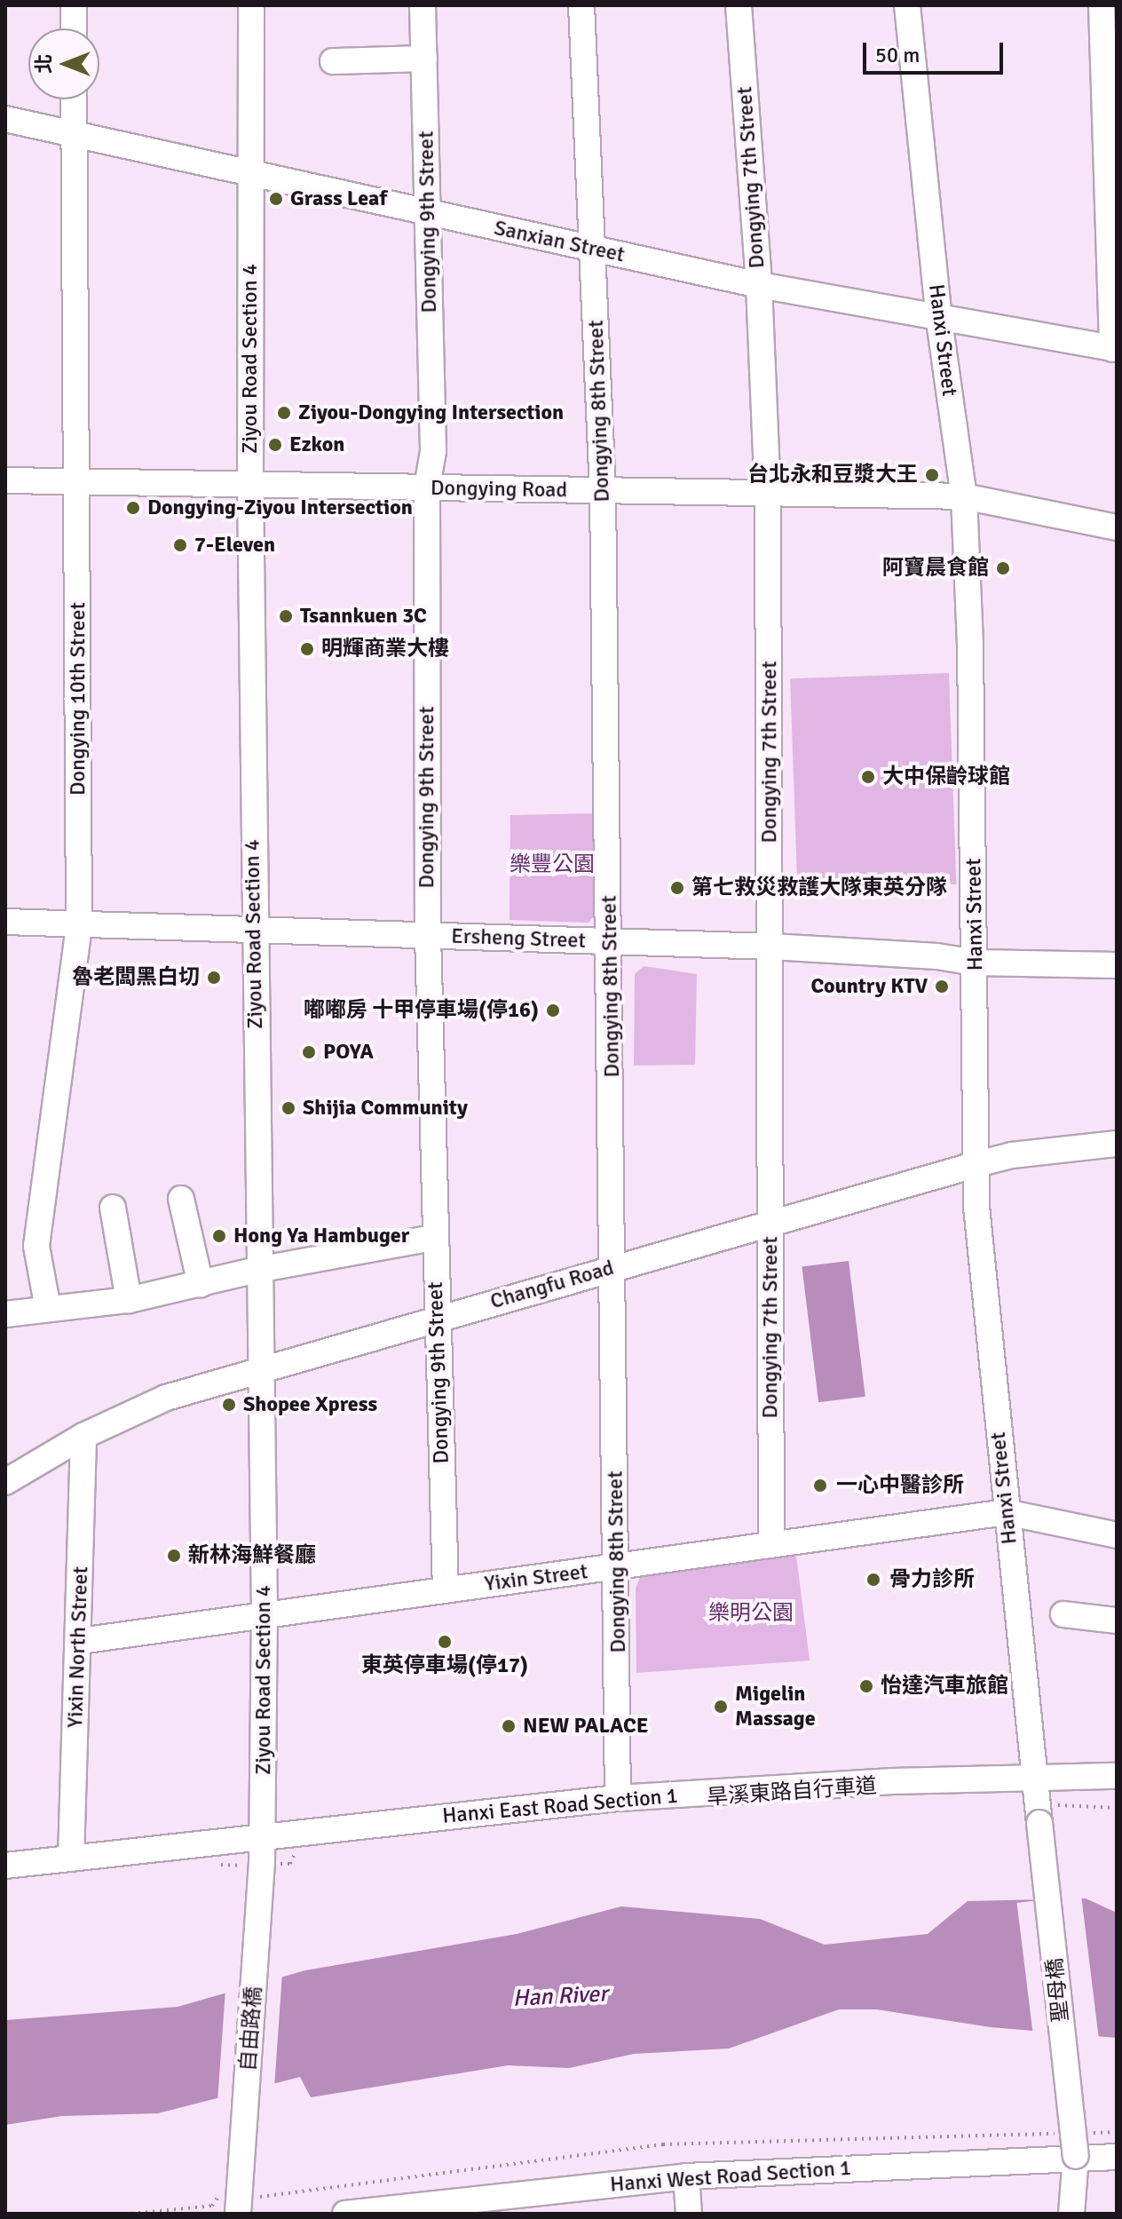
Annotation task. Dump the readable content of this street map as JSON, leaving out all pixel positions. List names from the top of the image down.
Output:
{
  "streets": {
    "street": [
      "Dongying 7th Street",
      "Dongying 9th Street",
      "Sanxian Street",
      "Hanxi Street",
      "Ziyou Road Section 4",
      "Dongying 8th Street",
      "Dongying Road",
      "Dongying 10th Street",
      "Ersheng Street",
      "Changfu Road",
      "Yixin Street",
      "Yixin North Street",
      "Hanxi East Road Section 1",
      "聖母橋",
      "自由路橋",
      "Hanxi West Road Section 1"
    ]
  },
  "crossings": [
    ["Dongying 7th Street", "Sanxian Street"],
    ["Dongying 7th Street", "Dongying Road"],
    ["Dongying 7th Street", "Ersheng Street"],
    ["Dongying 7th Street", "Changfu Road"],
    ["Dongying 7th Street", "Yixin Street"],
    ["Dongying 9th Street", "Sanxian Street"],
    ["Dongying 9th Street", "Dongying Road"],
    ["Dongying 9th Street", "Ersheng Street"],
    ["Dongying 9th Street", "Changfu Road"],
    ["Dongying 9th Street", "Yixin Street"],
    ["Sanxian Street", "Hanxi Street"],
    ["Sanxian Street", "Ziyou Road Section 4"],
    ["Sanxian Street", "Dongying 8th Street"],
    ["Sanxian Street", "Dongying 10th Street"],
    ["Hanxi Street", "Dongying Road"],
    ["Hanxi Street", "Ersheng Street"],
    ["Hanxi Street", "Changfu Road"],
    ["Hanxi Street", "Yixin Street"],
    ["Hanxi Street", "Hanxi East Road Section 1"],
    ["Hanxi Street", "聖母橋"],
    ["Ziyou Road Section 4", "Dongying Road"],
    ["Ziyou Road Section 4", "Ersheng Street"],
    ["Ziyou Road Section 4", "Changfu Road"],
    ["Ziyou Road Section 4", "Yixin Street"],
    ["Ziyou Road Section 4", "Hanxi East Road Section 1"],
    ["Ziyou Road Section 4", "自由路橋"],
    ["Dongying 8th Street", "Dongying Road"],
    ["Dongying 8th Street", "Ersheng Street"],
    ["Dongying 8th Street", "Changfu Road"],
    ["Dongying 8th Street", "Yixin Street"],
    ["Dongying 8th Street", "Hanxi East Road Section 1"],
    ["Dongying Road", "Dongying 10th Street"],
    ["Dongying 10th Street", "Ersheng Street"],
    ["Changfu Road", "Yixin North Street"],
    ["Yixin Street", "Yixin North Street"],
    ["Yixin North Street", "Hanxi East Road Section 1"],
    ["聖母橋", "Hanxi West Road Section 1"]
  ],
  "water": ["Han River"],
  "parks": ["樂豐公園", "樂明公園"],
  "places": [
    "Grass Leaf",
    "Ziyou-Dongying Intersection",
    "Ezkon",
    "台北永和豆漿大王",
    "Dongying-Ziyou Intersection",
    "7-Eleven",
    "阿寶晨食館",
    "Tsannkuen 3C",
    "明輝商業大樓",
    "大中保齡球館",
    "第七救災救護大隊東英分隊",
    "魯老闆黑白切",
    "Country KTV",
    "嘟嘟房 十甲停車場(停16)",
    "POYA",
    "Shijia Community",
    "Hong Ya Hambuger",
    "Shopee Xpress",
    "一心中醫診所",
    "新林海鮮餐廳",
    "骨力診所",
    "東英停車場(停17)",
    "怡達汽車旅館",
    "Migelin Massage",
    "NEW PALACE"
  ],
  "scale_bar": "50 m",
  "north": "left"
}
